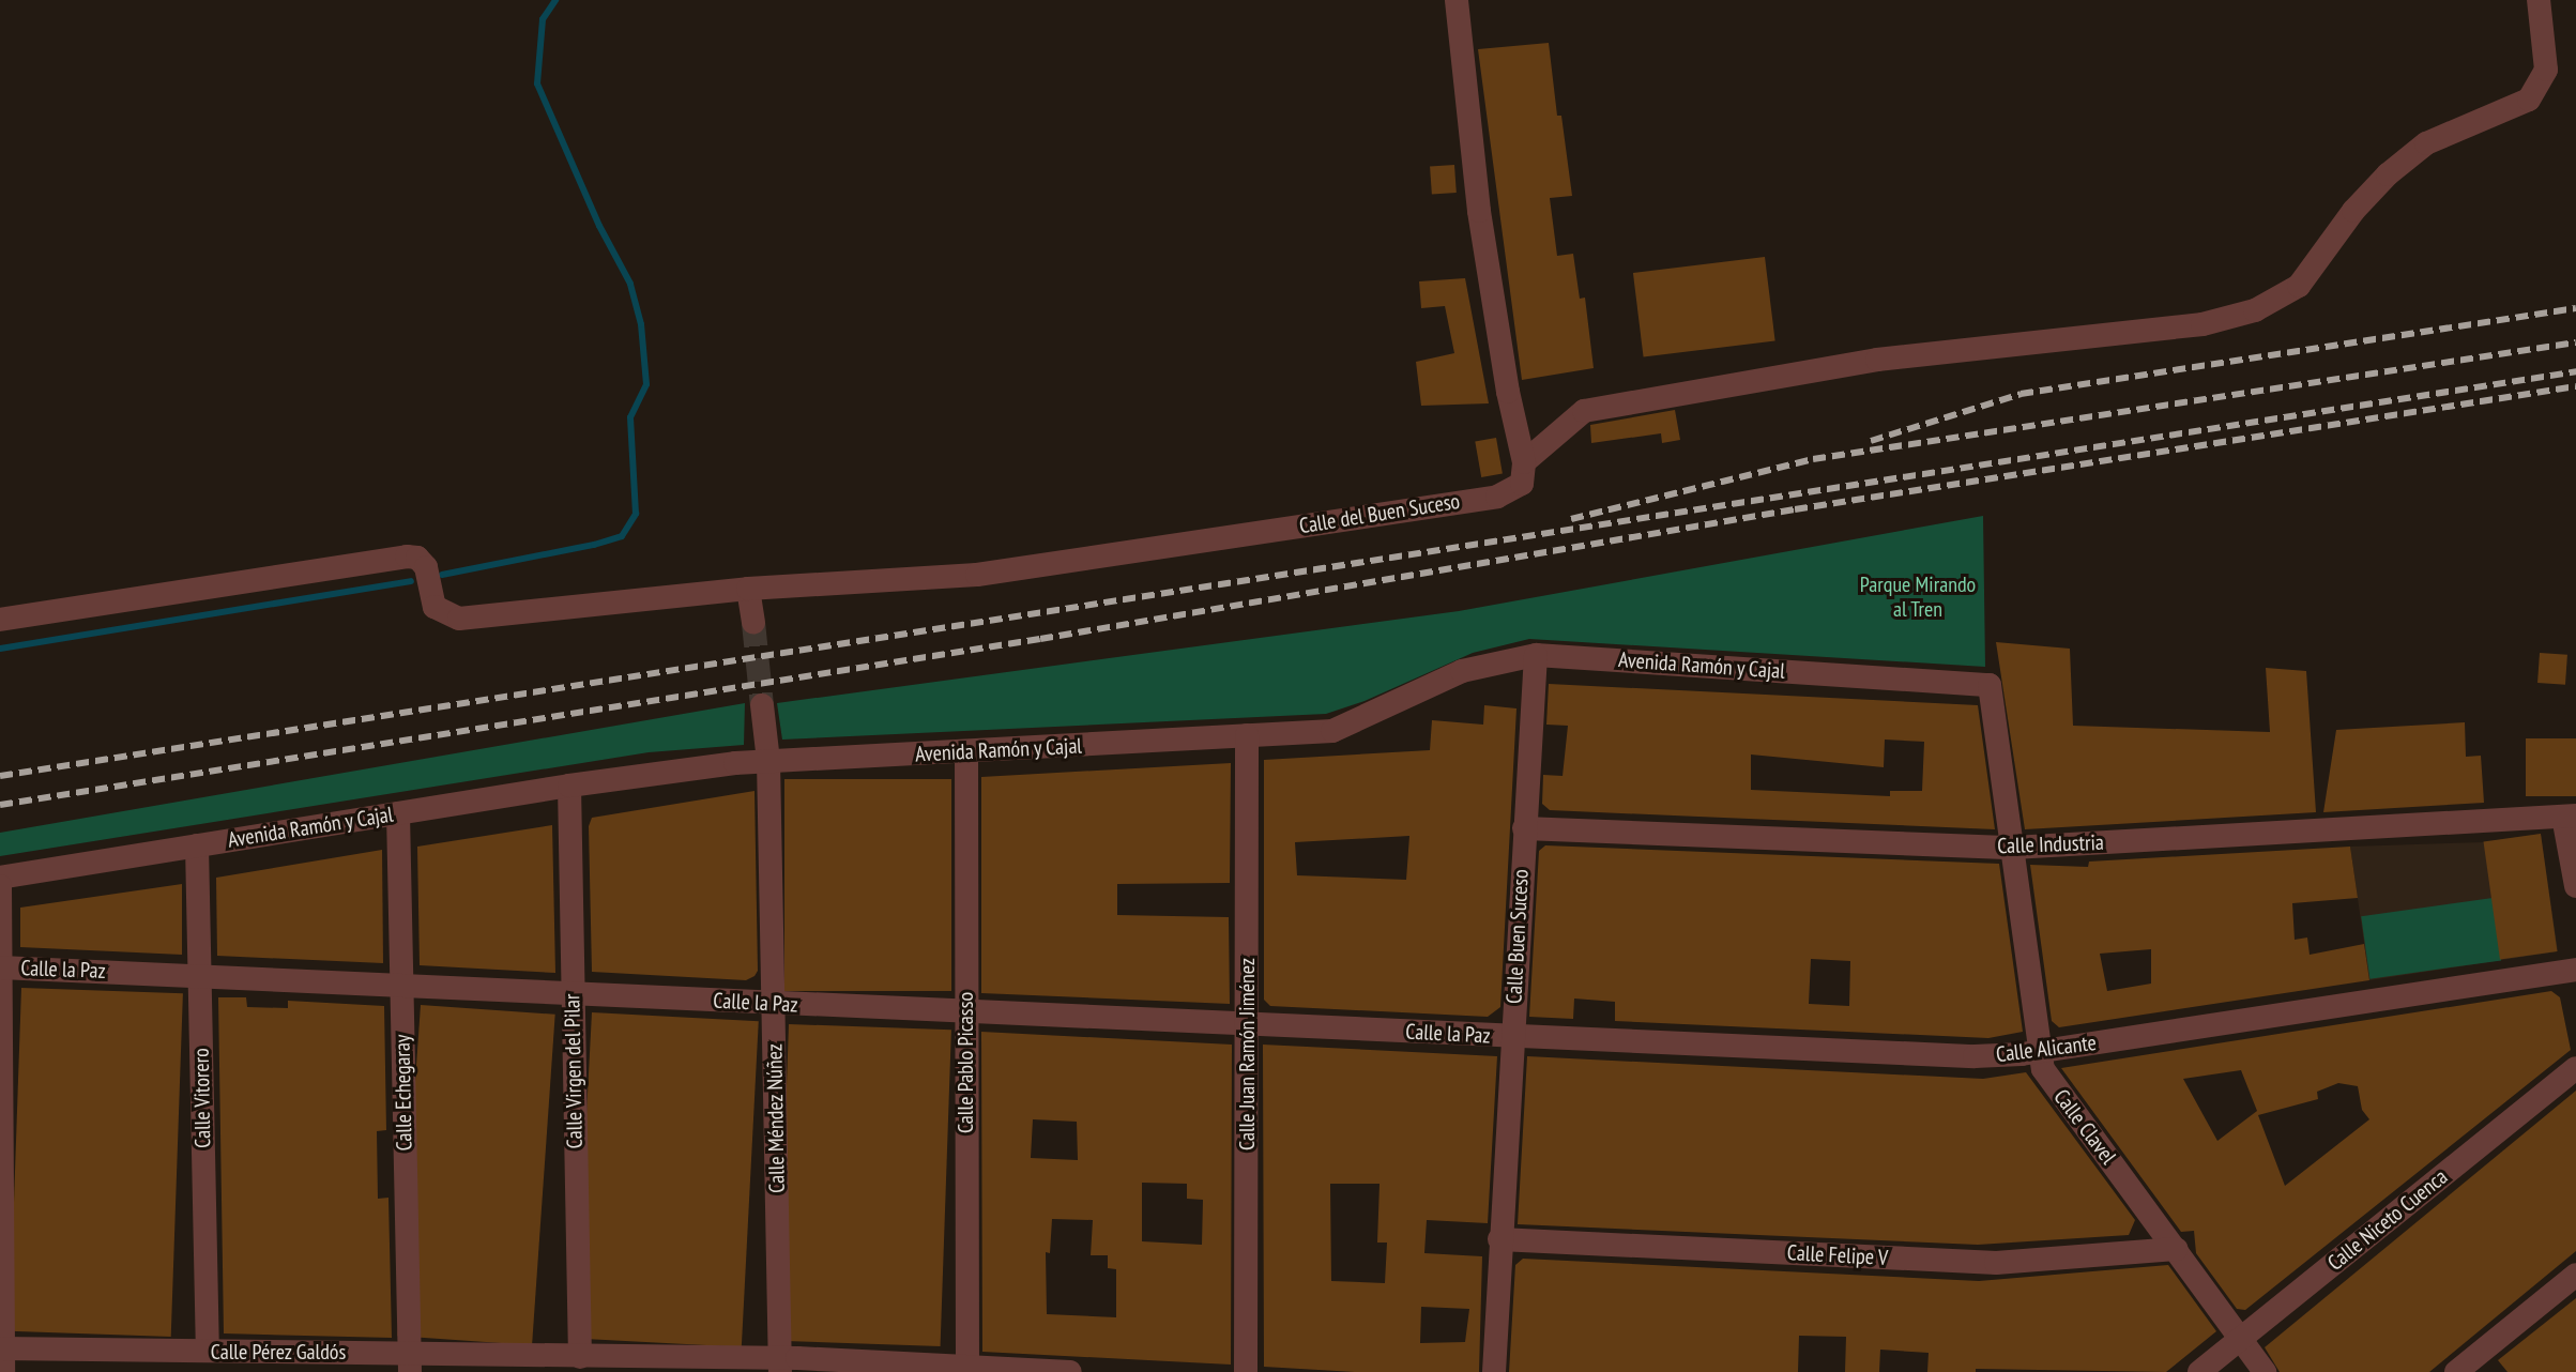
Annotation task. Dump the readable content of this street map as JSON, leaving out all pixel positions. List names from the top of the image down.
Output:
{
  "streets": {
    "street": [
      "Calle del Buen Suceso",
      "Avenida Ramón y Cajal",
      "Calle Industria",
      "Calle Buen Suceso",
      "Calle la Paz",
      "Calle Alicante",
      "Calle Juan Ramón Jiménez",
      "Calle Pablo Picasso",
      "Calle Virgen del Pilar",
      "Calle Echegaray",
      "Calle Vitorero",
      "Calle Méndez Núñez",
      "Calle Clavel",
      "Calle Niceto Cuenca",
      "Calle Felipe V",
      "Calle Pérez Galdós"
    ]
  },
  "crossings": [
    ["Avenida Ramón y Cajal", "Calle Buen Suceso"],
    ["Avenida Ramón y Cajal", "Calle Juan Ramón Jiménez"],
    ["Avenida Ramón y Cajal", "Calle Pablo Picasso"],
    ["Avenida Ramón y Cajal", "Calle Virgen del Pilar"],
    ["Avenida Ramón y Cajal", "Calle Echegaray"],
    ["Avenida Ramón y Cajal", "Calle Vitorero"],
    ["Avenida Ramón y Cajal", "Calle Méndez Núñez"],
    ["Avenida Ramón y Cajal", "Calle Clavel"],
    ["Calle Industria", "Calle Buen Suceso"],
    ["Calle Industria", "Calle Clavel"],
    ["Calle Buen Suceso", "Calle la Paz"],
    ["Calle Buen Suceso", "Calle Alicante"],
    ["Calle Buen Suceso", "Calle Felipe V"],
    ["Calle la Paz", "Calle Alicante"],
    ["Calle la Paz", "Calle Juan Ramón Jiménez"],
    ["Calle la Paz", "Calle Pablo Picasso"],
    ["Calle la Paz", "Calle Virgen del Pilar"],
    ["Calle la Paz", "Calle Echegaray"],
    ["Calle la Paz", "Calle Vitorero"],
    ["Calle la Paz", "Calle Méndez Núñez"],
    ["Calle Alicante", "Calle Clavel"],
    ["Calle Pablo Picasso", "Calle Pérez Galdós"],
    ["Calle Virgen del Pilar", "Calle Pérez Galdós"],
    ["Calle Echegaray", "Calle Pérez Galdós"],
    ["Calle Vitorero", "Calle Pérez Galdós"],
    ["Calle Méndez Núñez", "Calle Pérez Galdós"],
    ["Calle Clavel", "Calle Niceto Cuenca"],
    ["Calle Clavel", "Calle Felipe V"]
  ],
  "parks": ["Parque Mirando al Tren"]
}
